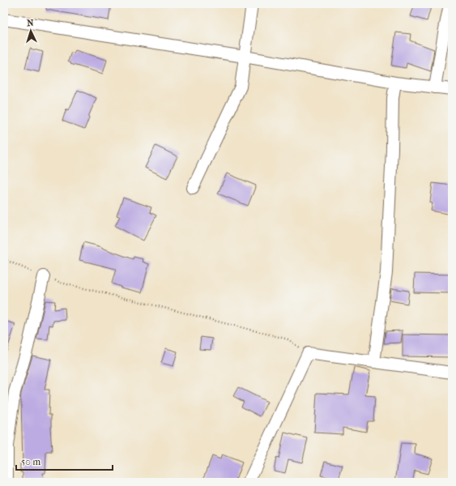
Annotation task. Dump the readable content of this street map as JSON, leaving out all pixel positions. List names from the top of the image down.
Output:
{
  "scale_bar": "50 m",
  "north": "top"
}
